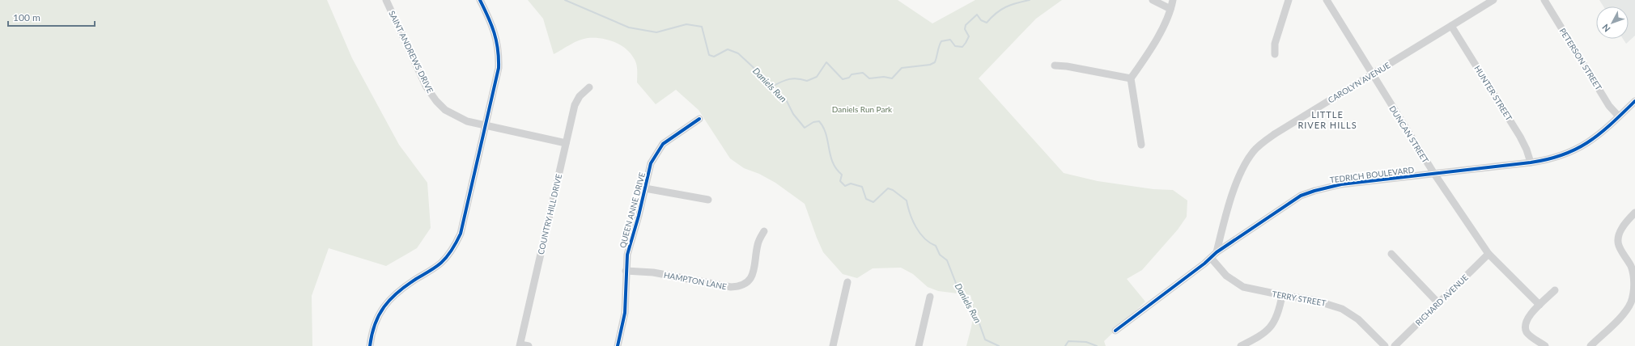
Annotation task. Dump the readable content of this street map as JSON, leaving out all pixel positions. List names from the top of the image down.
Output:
{
  "streets": {
    "street": [
      "SAINT ANDREWS DRIVE",
      "PETERSON STREET",
      "CAROLYN AVENUE",
      "HUNTER STREET",
      "DUNCAN STREET",
      "TEDRICH BOULEVARD",
      "QUEEN ANNE DRIVE",
      "COUNTRY HILL DRIVE",
      "HAMPTON LANE",
      "TERRY STREET",
      "RICHARD AVENUE"
    ]
  },
  "crossings": [
    ["SAINT ANDREWS DRIVE", "COUNTRY HILL DRIVE"],
    ["PETERSON STREET", "TEDRICH BOULEVARD"],
    ["CAROLYN AVENUE", "HUNTER STREET"],
    ["CAROLYN AVENUE", "DUNCAN STREET"],
    ["CAROLYN AVENUE", "TEDRICH BOULEVARD"],
    ["CAROLYN AVENUE", "TERRY STREET"],
    ["HUNTER STREET", "TEDRICH BOULEVARD"],
    ["DUNCAN STREET", "TEDRICH BOULEVARD"],
    ["DUNCAN STREET", "RICHARD AVENUE"],
    ["TEDRICH BOULEVARD", "TERRY STREET"],
    ["QUEEN ANNE DRIVE", "HAMPTON LANE"]
  ],
  "districts": ["LITTLE RIVER HILLS"],
  "water": ["Daniels Run"],
  "parks": ["Daniels Run Park"],
  "scale_bar": "100 m",
  "north": "bottom left"
}
